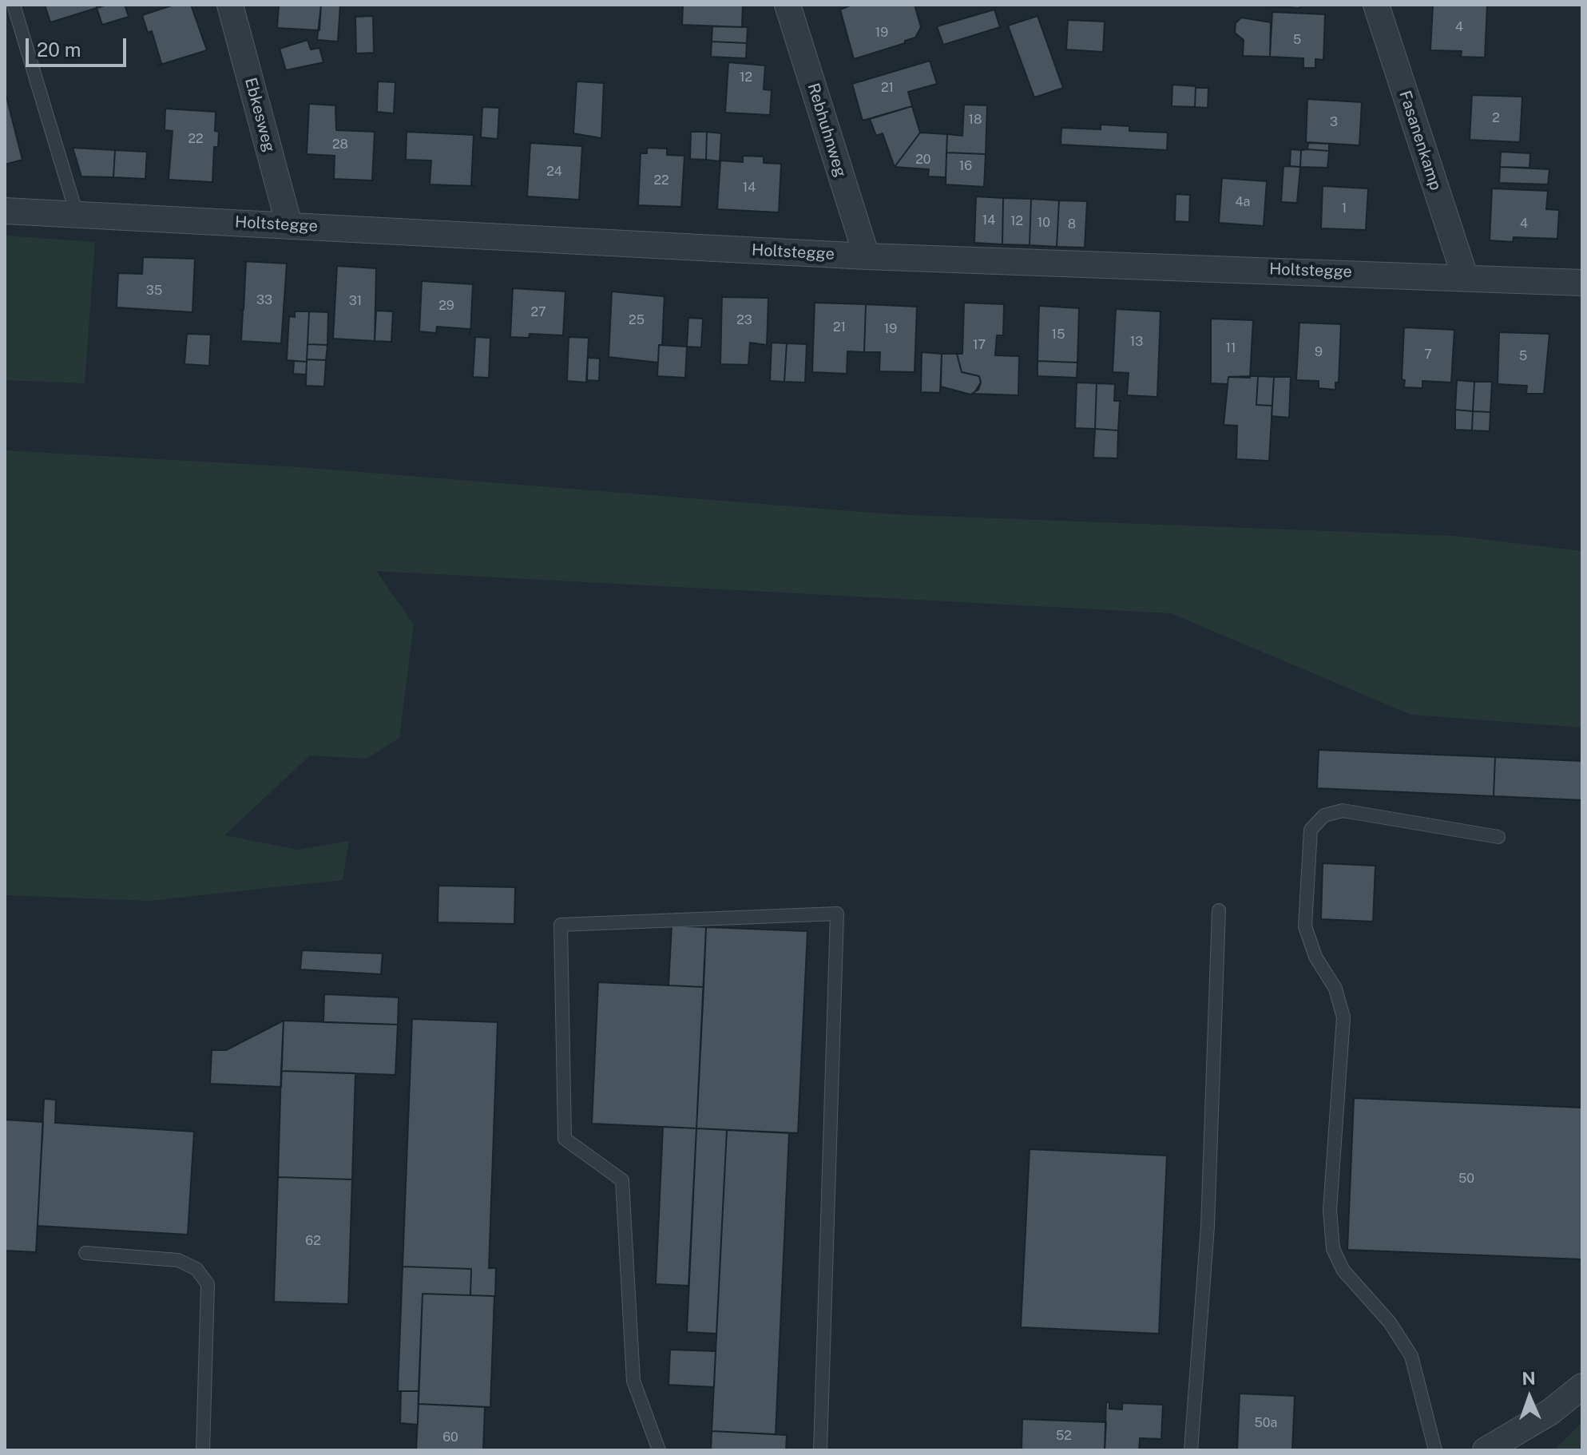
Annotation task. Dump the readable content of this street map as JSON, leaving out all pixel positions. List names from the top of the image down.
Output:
{
  "streets": {
    "street": [
      "Ebkesweg",
      "Rebhuhnweg",
      "Fasanenkamp",
      "Holtstegge"
    ]
  },
  "crossings": [
    ["Ebkesweg", "Holtstegge"],
    ["Rebhuhnweg", "Holtstegge"],
    ["Fasanenkamp", "Holtstegge"]
  ],
  "house_numbers": [
    "4",
    "19",
    "5",
    "12",
    "21",
    "2",
    "18",
    "3",
    "22",
    "28",
    "20",
    "16",
    "24",
    "22",
    "14",
    "4a",
    "1",
    "14",
    "12",
    "10",
    "4",
    "8",
    "35",
    "33",
    "31",
    "29",
    "27",
    "25",
    "23",
    "21",
    "19",
    "15",
    "13",
    "17",
    "11",
    "9",
    "7",
    "5",
    "50",
    "62",
    "50a",
    "52",
    "60"
  ],
  "scale_bar": "20 m",
  "north": "top"
}
